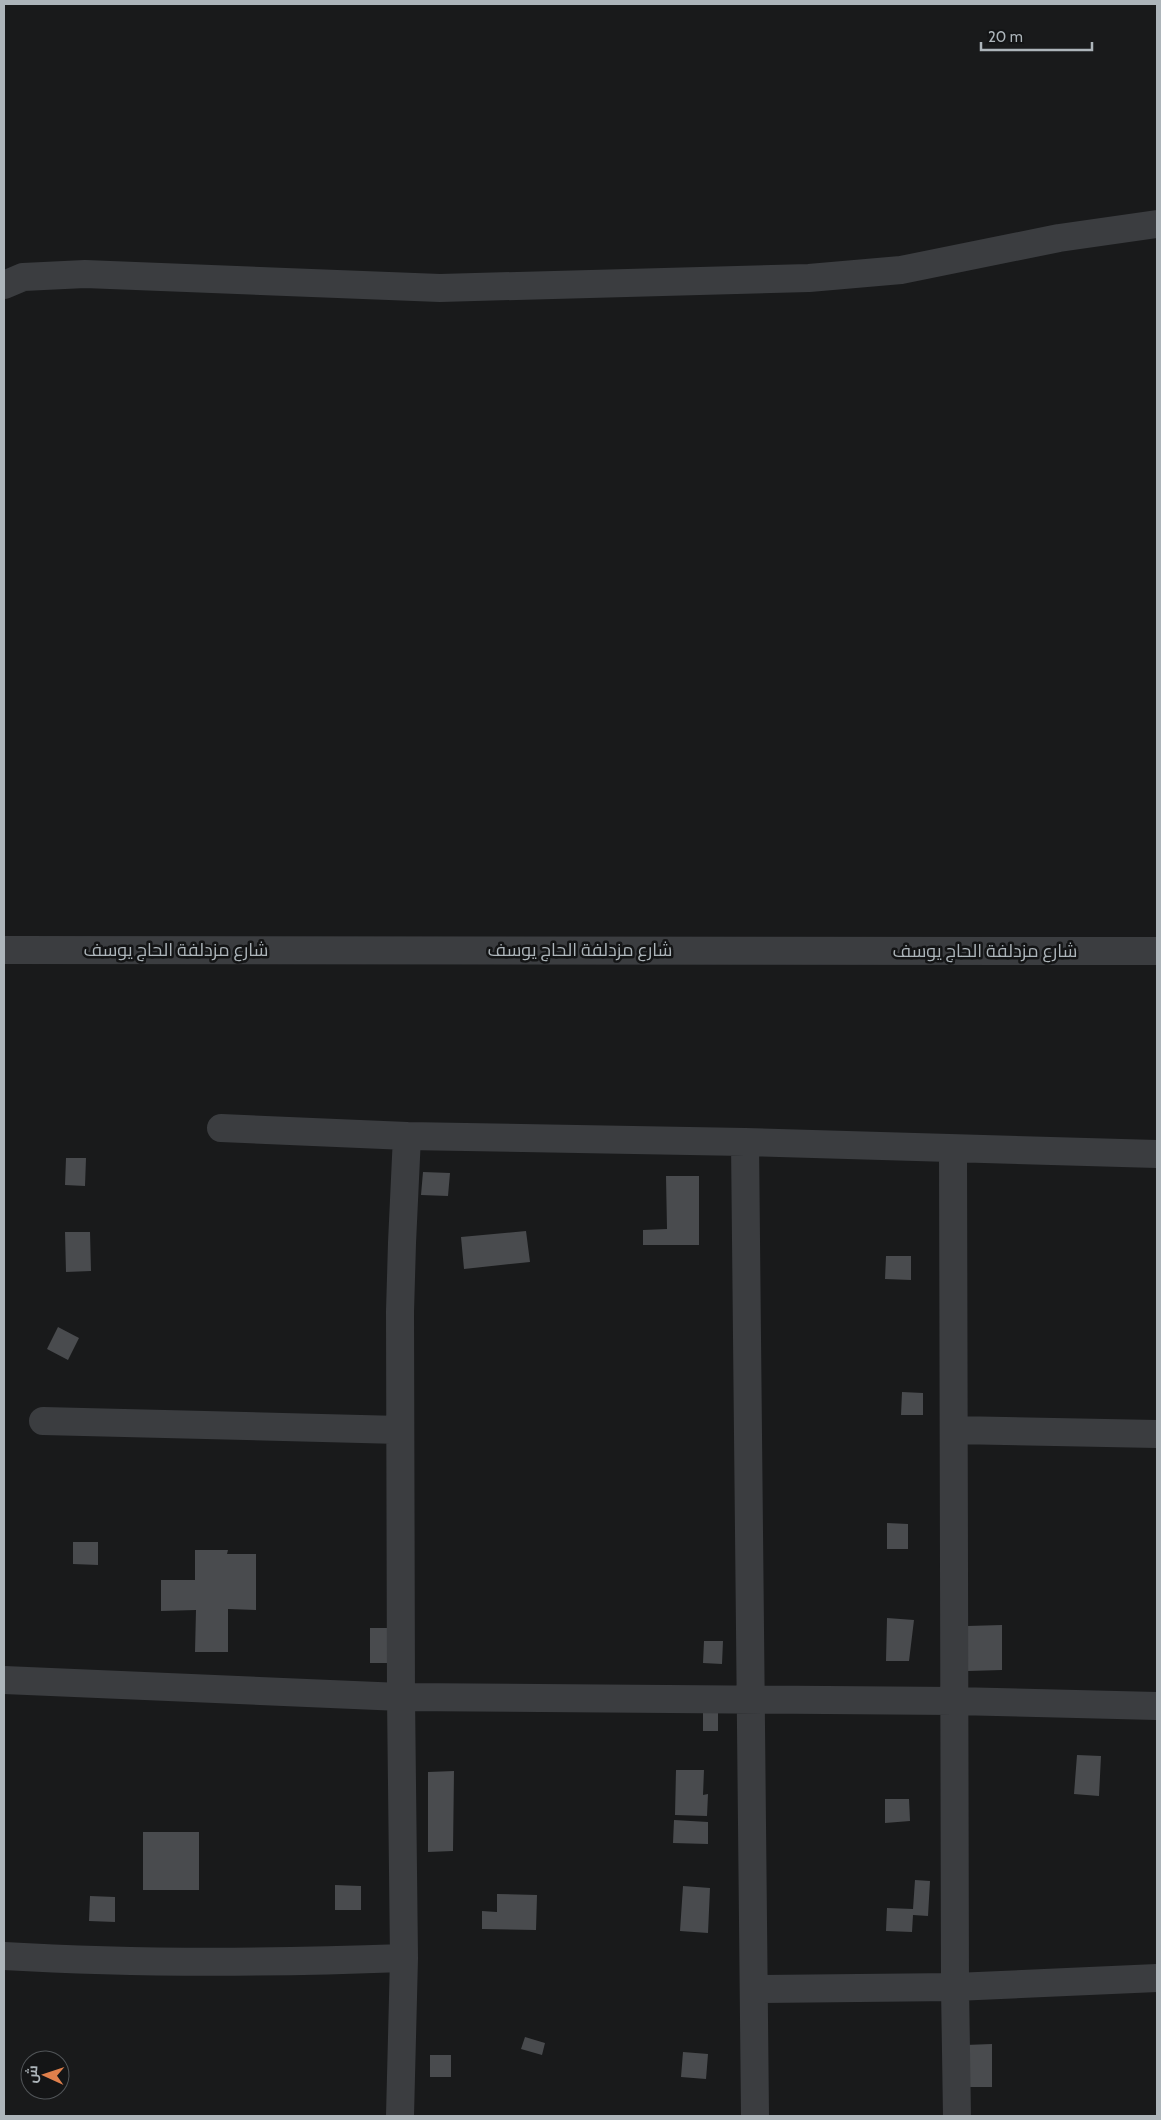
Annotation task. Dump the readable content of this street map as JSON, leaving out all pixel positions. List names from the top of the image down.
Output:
{
  "streets": {
    "street": ["شارع مزدلفة الحاج يوسف"]
  },
  "scale_bar": "20 m",
  "north": "left"
}
